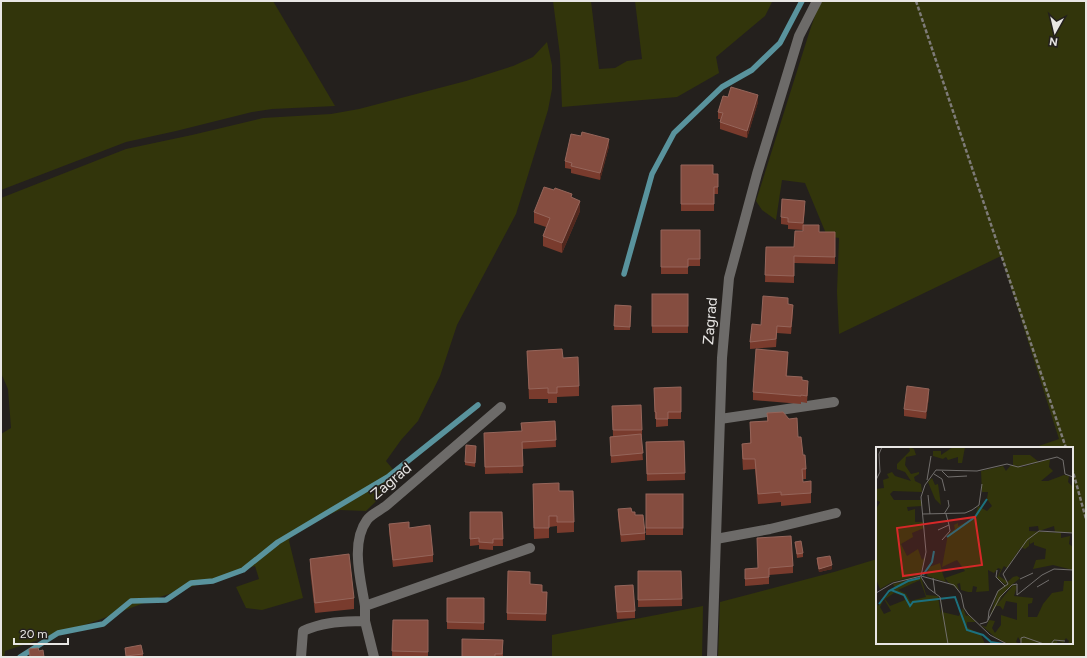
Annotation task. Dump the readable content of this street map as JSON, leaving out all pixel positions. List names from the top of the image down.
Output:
{
  "streets": {
    "street": ["Zagrad"]
  },
  "scale_bar": "20 m",
  "north": "bottom"
}
